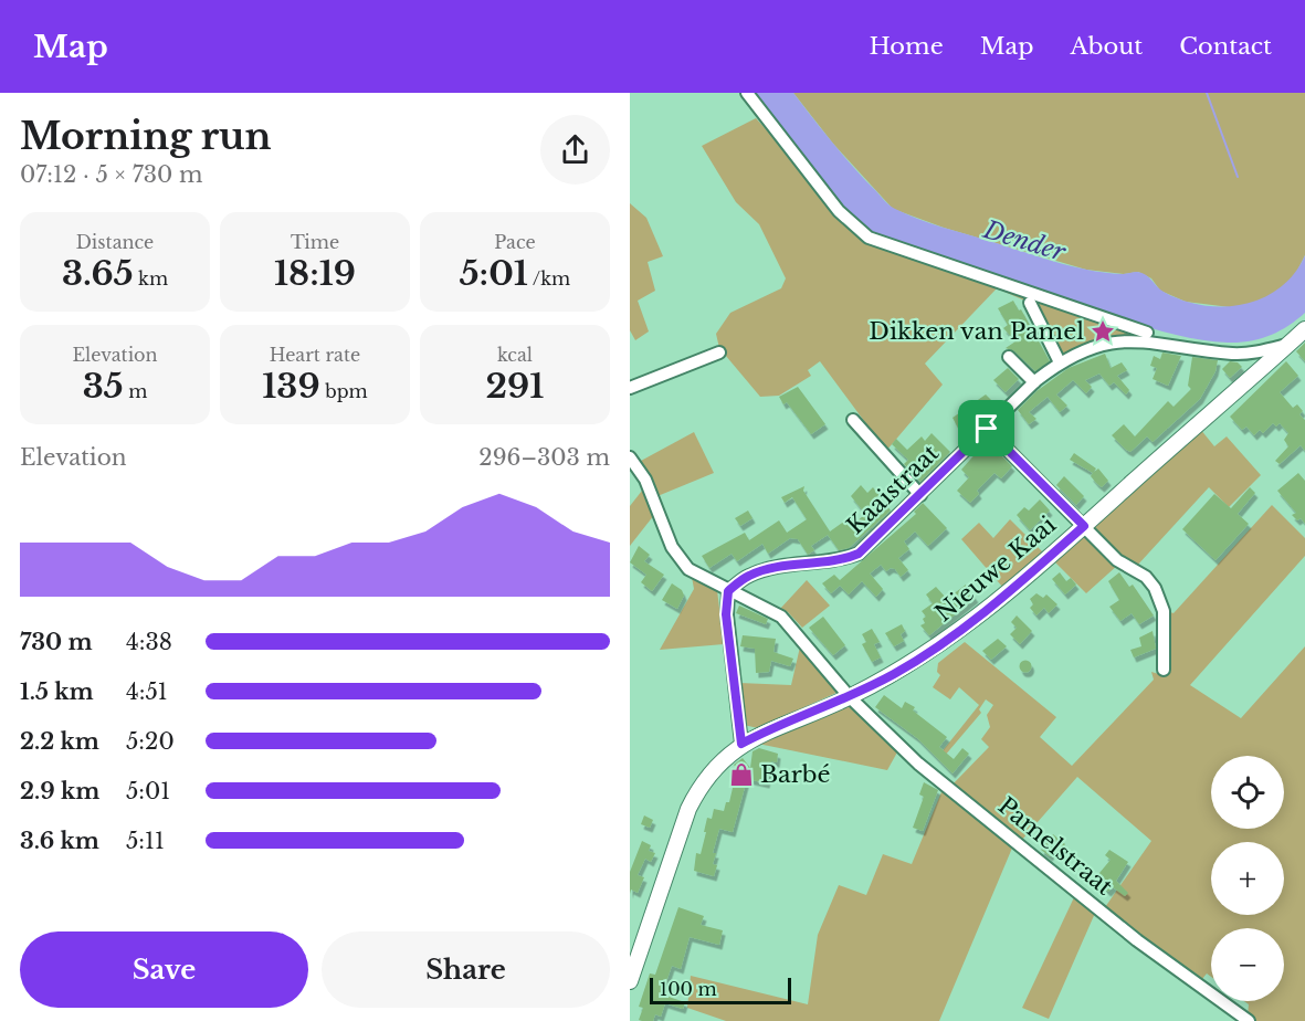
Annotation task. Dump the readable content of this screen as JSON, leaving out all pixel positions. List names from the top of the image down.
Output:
{
  "streets": {
    "main road": ["Nieuwe Kaai"],
    "street": ["Kaaistraat", "Pamelstraat"]
  },
  "crossings": [
    ["Kaaistraat", "Nieuwe Kaai"],
    ["Kaaistraat", "Pamelstraat"],
    ["Nieuwe Kaai", "Pamelstraat"]
  ],
  "water": ["Dender"],
  "places": {
    "place": ["Dikken van Pamel"],
    "shop": ["Barbé"]
  },
  "scale_bar": "100 m",
  "page": {
    "header": "Map",
    "nav": [
      "Home",
      "Map",
      "About",
      "Contact"
    ],
    "heading": ["Morning run", "07:12 · 5 × 730 m"],
    "stats": [
      ["Distance", "3.65 km"],
      ["Time", "18:19"],
      ["Pace", "5:01 /km"],
      ["Elevation", "35 m"],
      ["Heart rate", "139 bpm"],
      ["kcal", "291"]
    ],
    "chart": ["Elevation", "296–303 m"],
    "list": [
      {
        "name": "730 m",
        "note": "4:38"
      },
      {
        "name": "1.5 km",
        "note": "4:51"
      },
      {
        "name": "2.2 km",
        "note": "5:20"
      },
      {
        "name": "2.9 km",
        "note": "5:01"
      },
      {
        "name": "3.6 km",
        "note": "5:11"
      }
    ],
    "map_buttons": ["+", "−"],
    "buttons": ["Save", "Share"],
    "scale": "100 m"
  }
}
